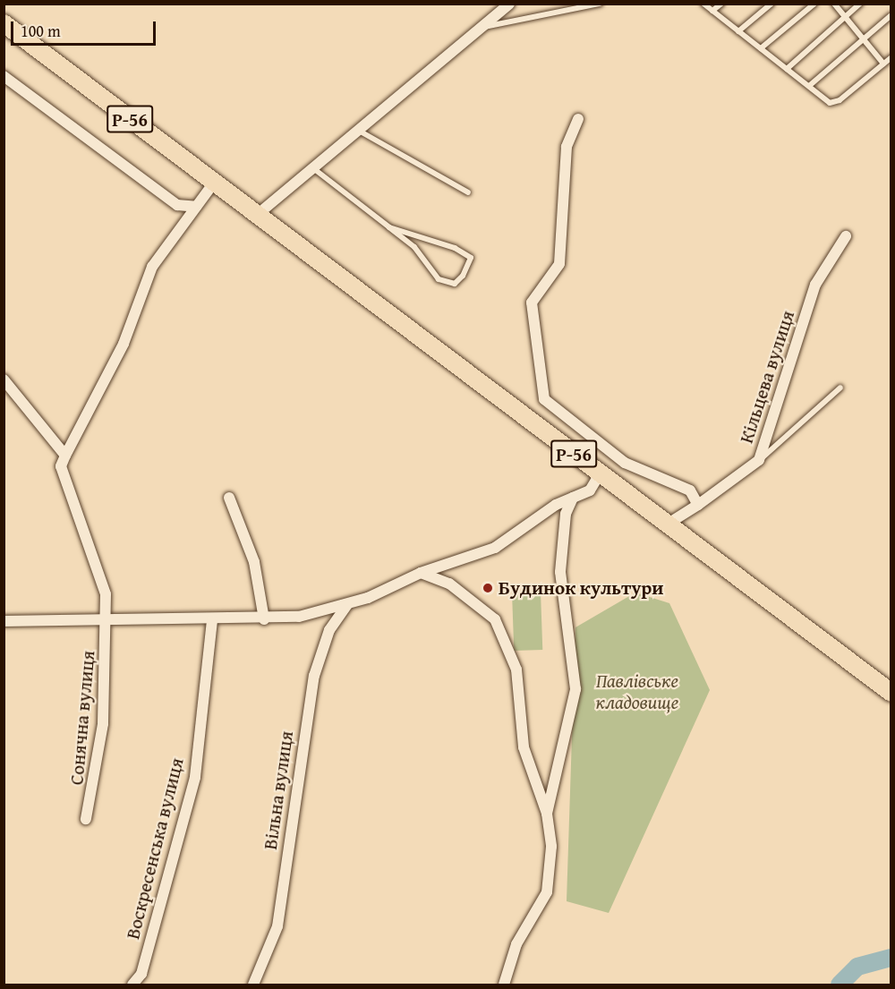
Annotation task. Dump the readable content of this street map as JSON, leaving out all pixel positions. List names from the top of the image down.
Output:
{
  "streets": {
    "main road": ["Р-56"],
    "street": [
      "Кільцева вулиця",
      "Сонячна вулиця",
      "Вільна вулиця",
      "Воскресенська вулиця"
    ]
  },
  "crossings": [
    ["Р-56", "Кільцева вулиця"]
  ],
  "parks": ["Павлівське кладовище"],
  "places": ["Будинок культури"],
  "scale_bar": "100 m"
}
